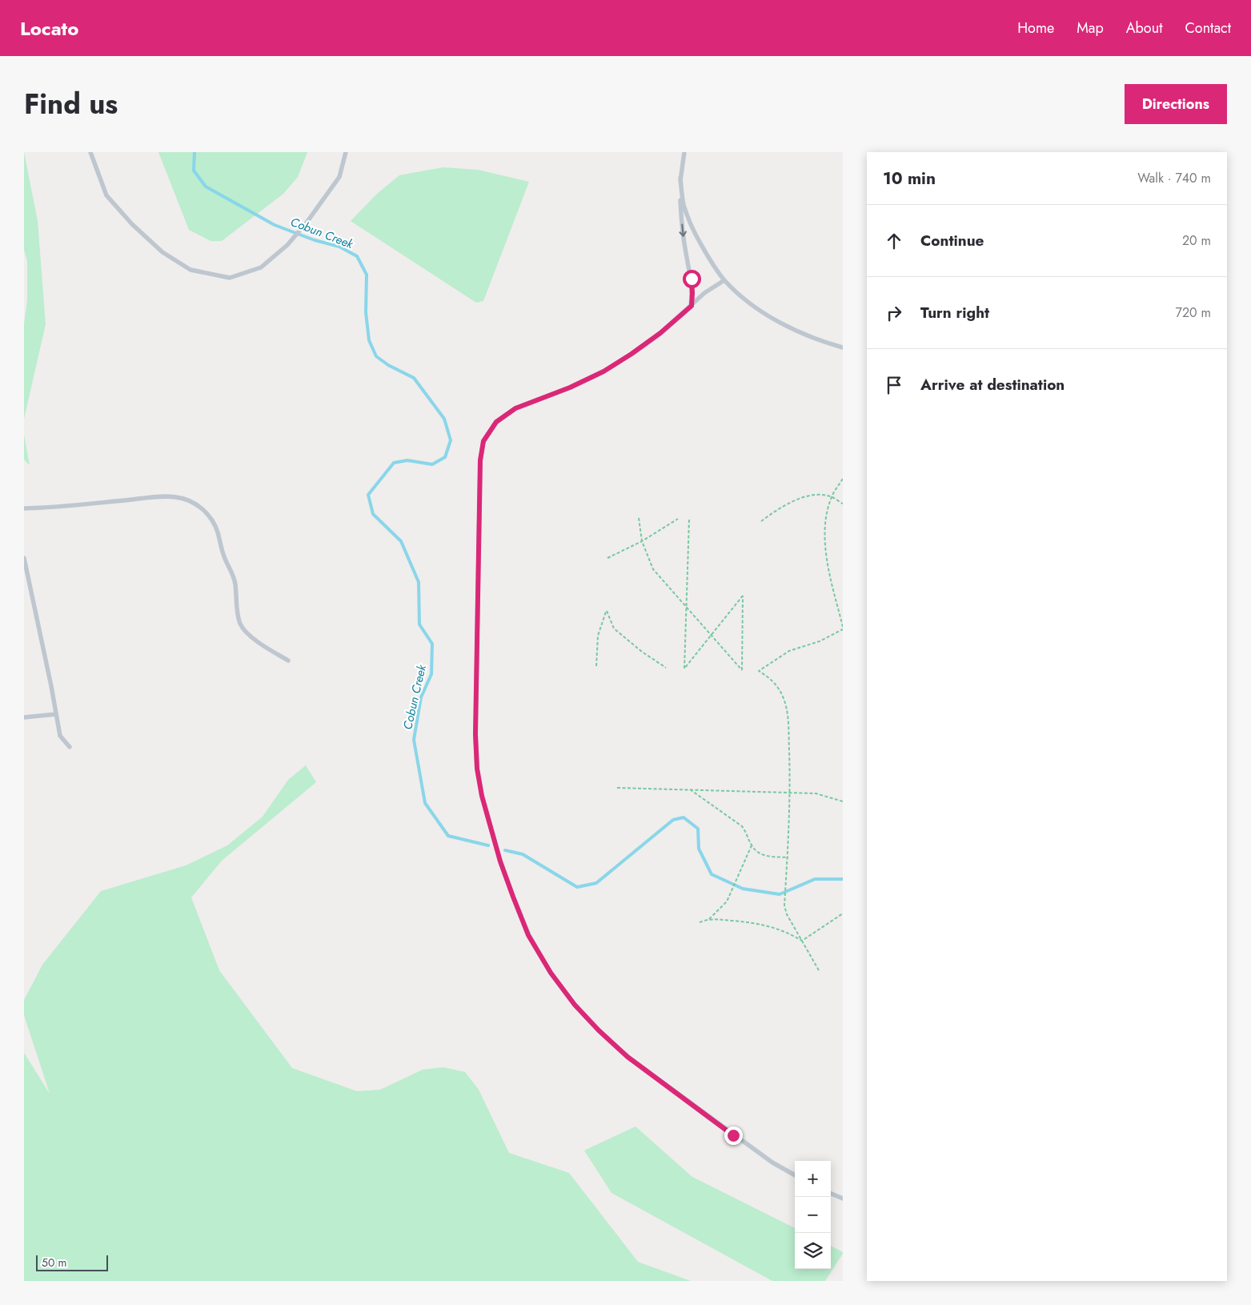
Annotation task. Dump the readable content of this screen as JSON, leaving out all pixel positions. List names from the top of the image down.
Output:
{
  "water": ["Cobun Creek"],
  "scale_bar": "50 m",
  "page": {
    "header": "Locato",
    "nav": [
      "Home",
      "Map",
      "About",
      "Contact"
    ],
    "title": "Find us",
    "buttons": "Directions",
    "heading": ["10 min", "Walk · 740 m"],
    "list": [
      ["Continue", "20 m"],
      ["Turn right", "720 m"],
      "Arrive at destination"
    ],
    "map_buttons": ["+", "−"],
    "scale": "50 m"
  }
}
